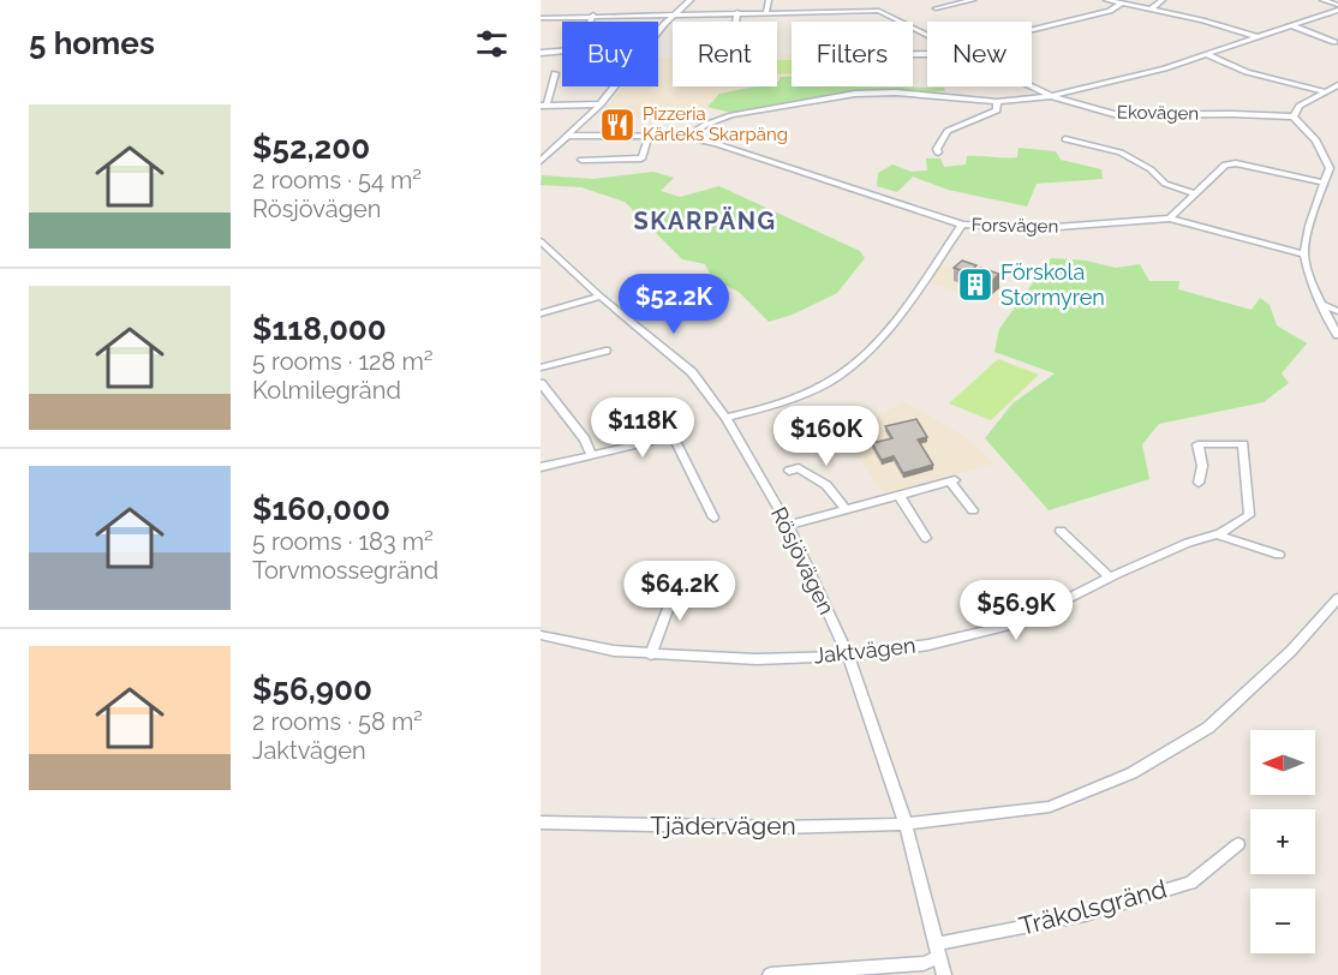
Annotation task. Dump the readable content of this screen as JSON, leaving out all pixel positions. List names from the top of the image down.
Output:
{
  "streets": {
    "street": [
      "Ekovägen",
      "Forsvägen",
      "Rösjövägen",
      "Jaktvägen",
      "Tjädervägen",
      "Träkolsgränd"
    ]
  },
  "crossings": [
    ["Rösjövägen", "Jaktvägen"],
    ["Rösjövägen", "Tjädervägen"],
    ["Rösjövägen", "Träkolsgränd"]
  ],
  "districts": ["SKARPÄNG"],
  "places": {
    "restaurant": ["Pizzeria Kärleks Skarpäng"],
    "building": ["Förskola Stormyren"]
  },
  "north": "left",
  "page": {
    "heading": "5 homes",
    "chip": [
      "Buy",
      "Rent",
      "Filters",
      "New"
    ],
    "list": [
      {
        "name": "$52,200",
        "note": "2 rooms · 54 m² · Rösjövägen"
      },
      {
        "name": "$118,000",
        "note": "5 rooms · 128 m² · Kolmilegränd"
      },
      {
        "name": "$160,000",
        "note": "5 rooms · 183 m² · Torvmossegränd"
      },
      {
        "name": "$56,900",
        "note": "2 rooms · 58 m² · Jaktvägen"
      }
    ],
    "price": [
      "$52.2K",
      "$118K",
      "$160K",
      "$64.2K",
      "$56.9K"
    ],
    "map_buttons": ["+", "−"]
  }
}
